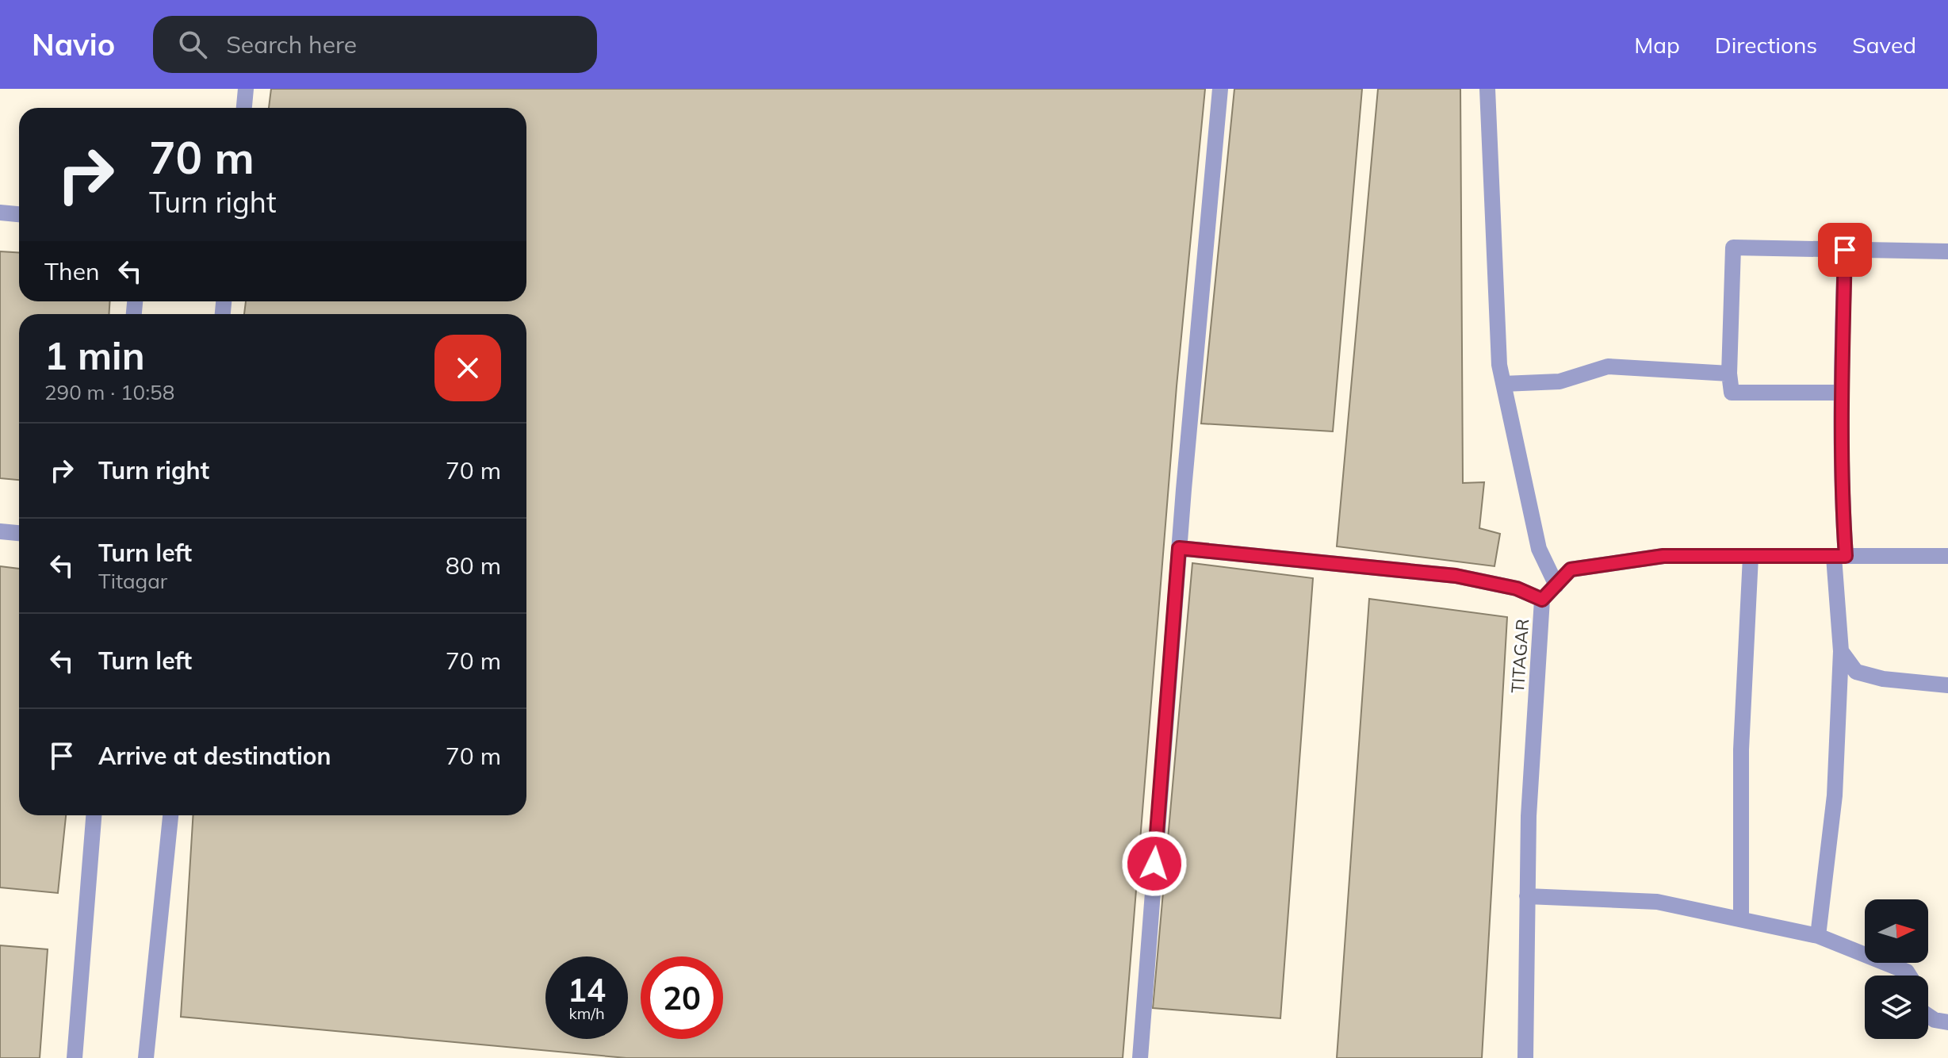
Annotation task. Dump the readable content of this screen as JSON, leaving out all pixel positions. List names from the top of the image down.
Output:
{
  "streets": {
    "street": ["TITAGAR"]
  },
  "north": "right",
  "page": {
    "header": "Navio",
    "search": "Search here",
    "nav": ["Map", "Directions", "Saved"],
    "turn": ["70 m", "Turn right"],
    "then": "Then",
    "heading": ["1 min", "290 m · 10:58"],
    "list": [
      {
        "name": "Turn right",
        "value": "70 m"
      },
      {
        "name": "Turn left",
        "note": "Titagar",
        "value": "80 m"
      },
      {
        "name": "Turn left",
        "value": "70 m"
      },
      {
        "name": "Arrive at destination",
        "value": "70 m"
      }
    ],
    "speed": "14 km/h",
    "limit": "20"
  }
}
